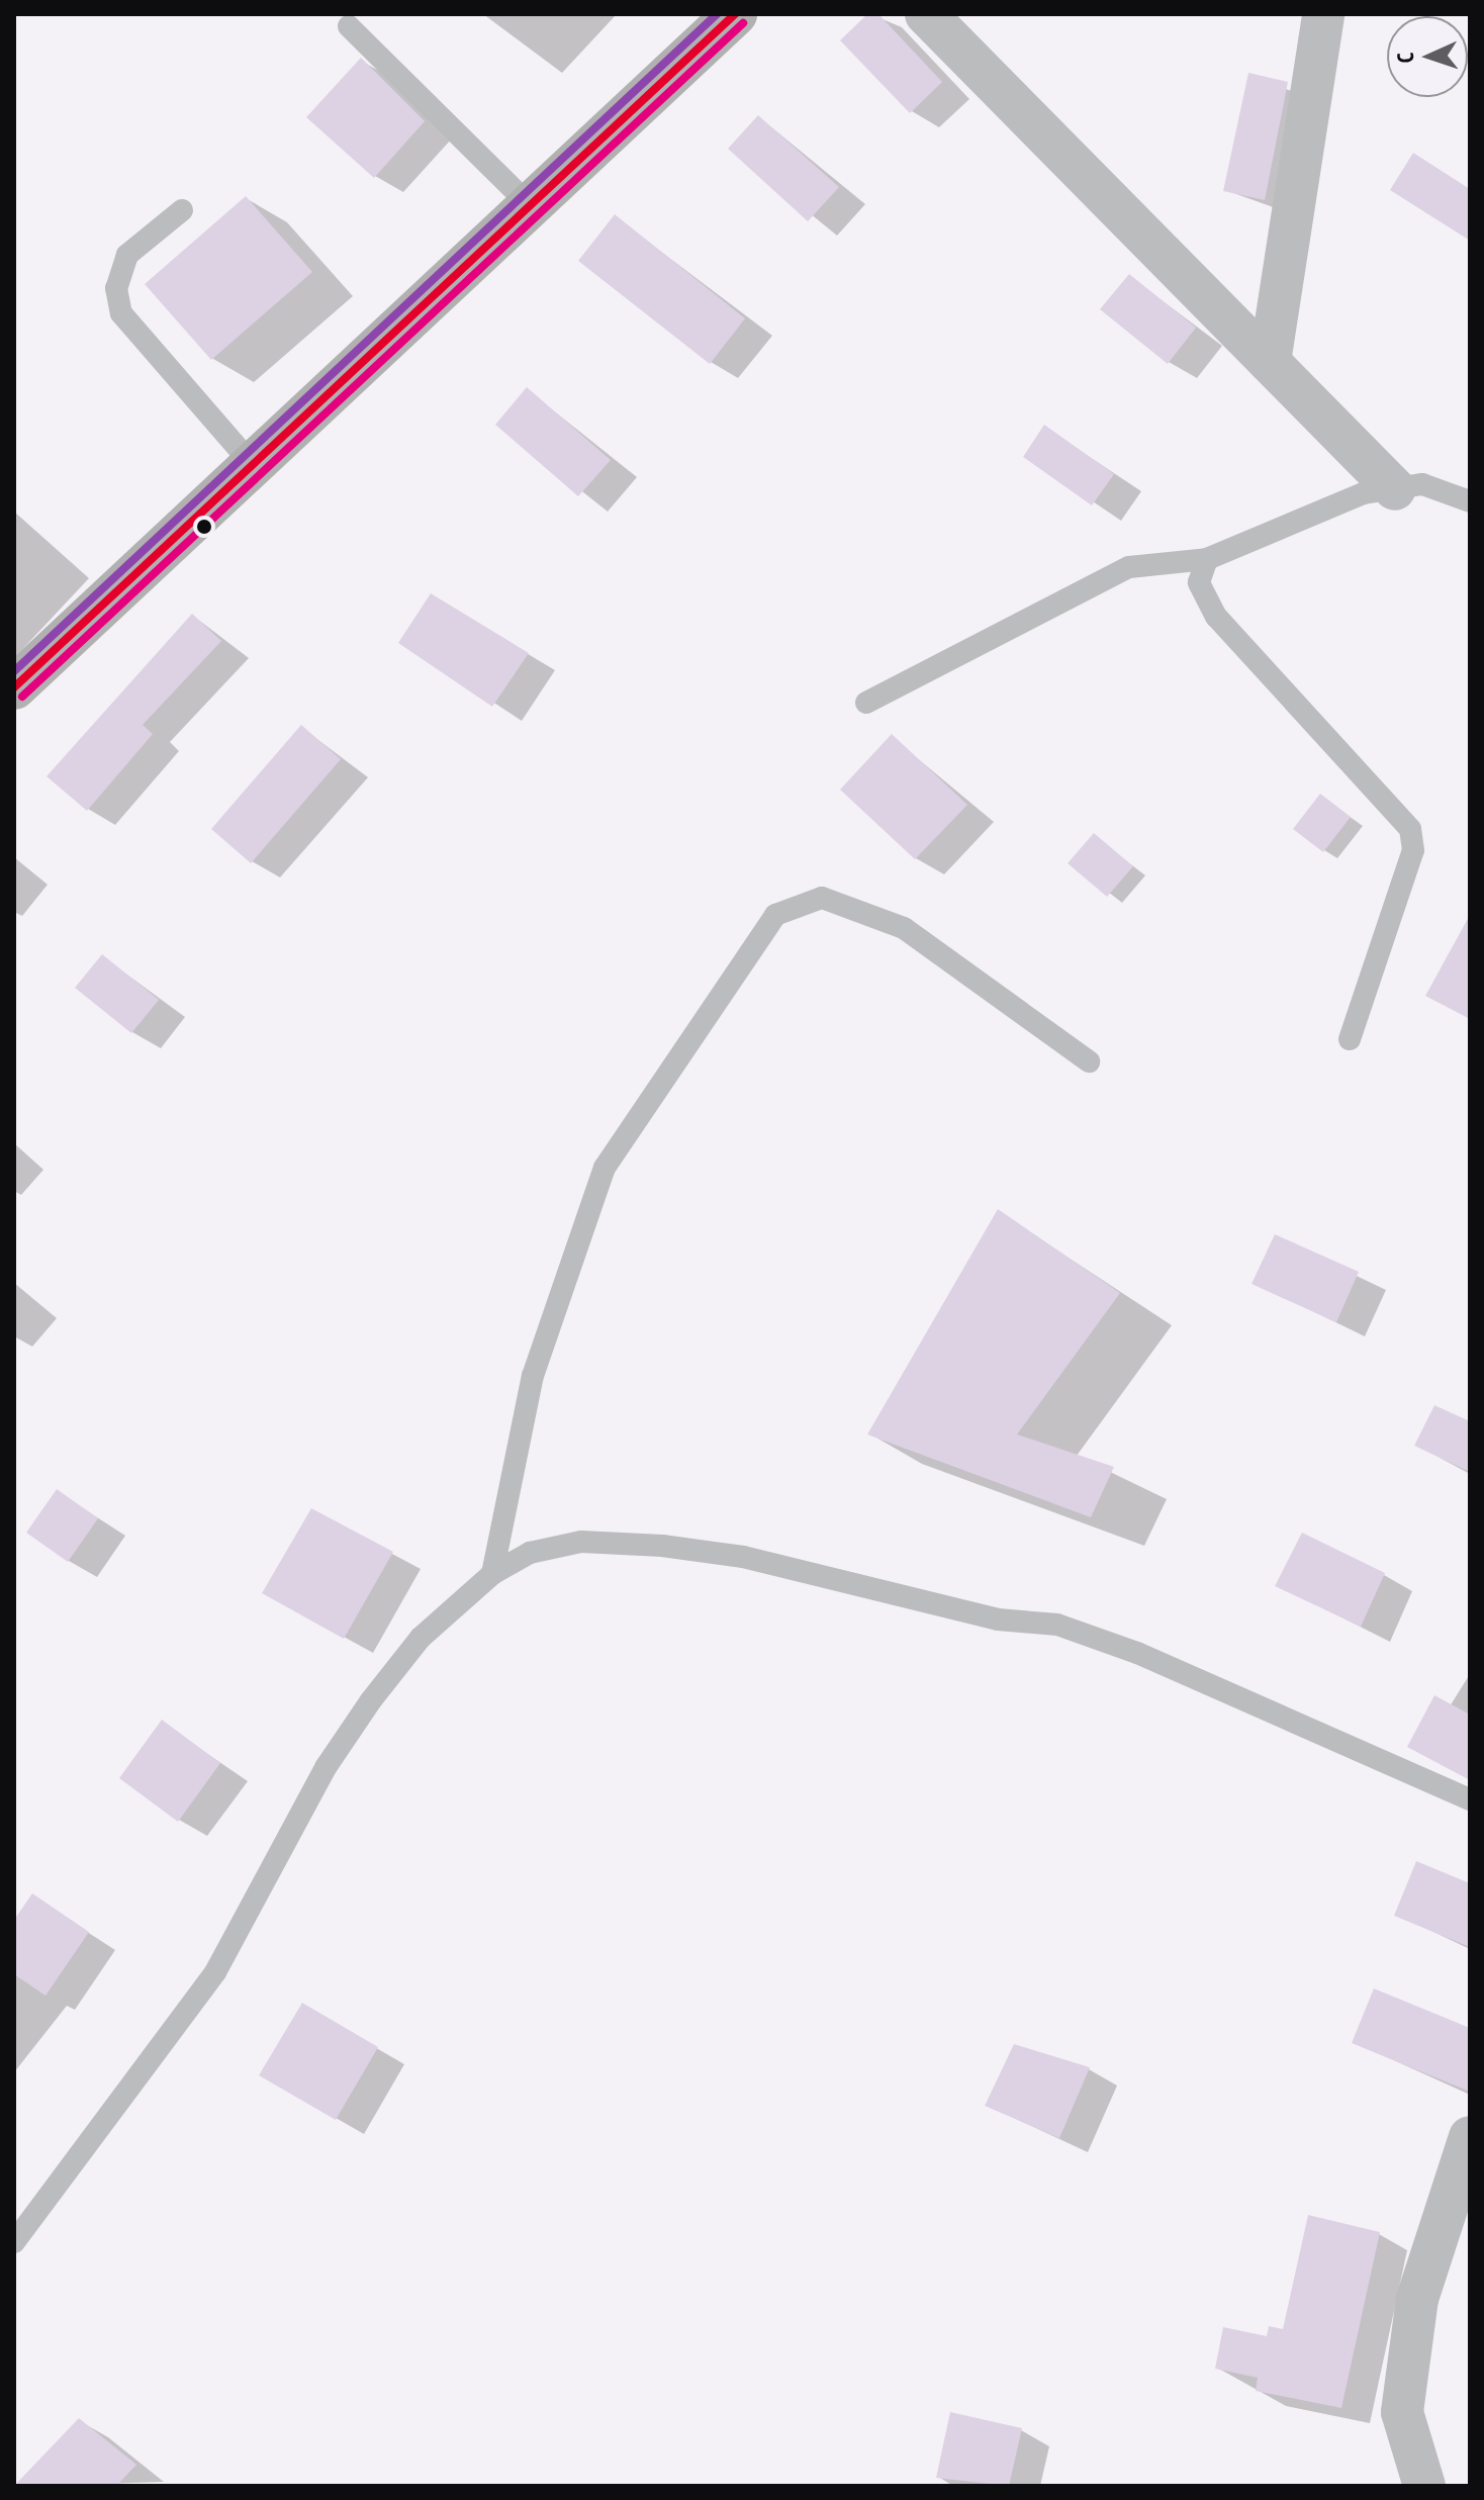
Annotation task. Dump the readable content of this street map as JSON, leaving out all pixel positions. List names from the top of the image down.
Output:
{
  "north": "left"
}
